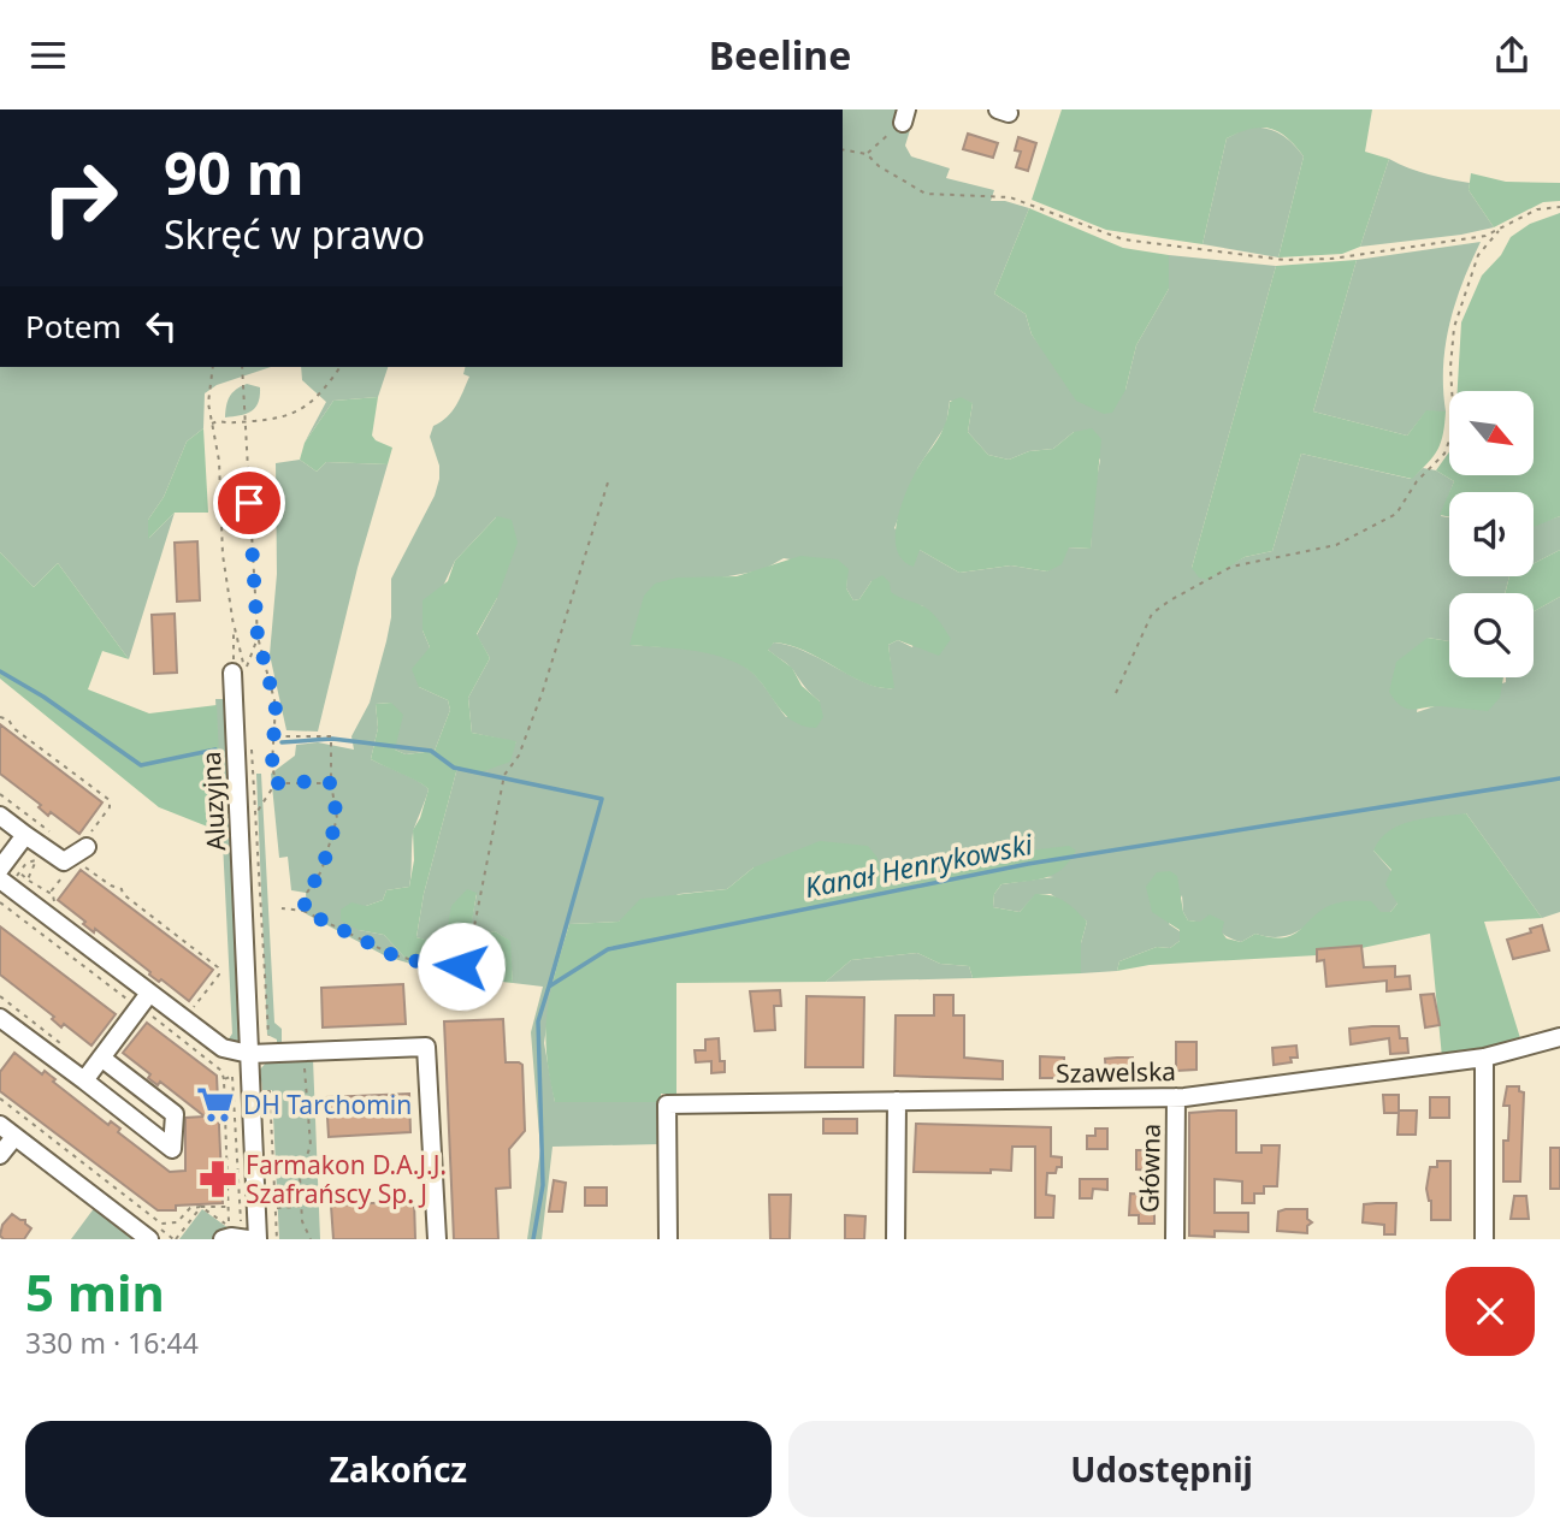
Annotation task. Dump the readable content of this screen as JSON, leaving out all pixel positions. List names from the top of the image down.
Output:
{
  "streets": {
    "street": ["Aluzyjna", "Szawelska", "Główna"]
  },
  "crossings": [
    ["Szawelska", "Główna"]
  ],
  "water": ["Kanał Henrykowski"],
  "places": {
    "supermarket": ["DH Tarchomin"],
    "pharmacy": ["Farmakon D.A.J.J. Szafrańscy Sp. J"]
  },
  "north": "bottom right",
  "page": {
    "header": "Beeline",
    "turn": ["90 m", "Skręć w prawo"],
    "then": "Potem",
    "heading": ["5 min", "330 m · 16:44"],
    "buttons": ["Zakończ", "Udostępnij"]
  }
}
